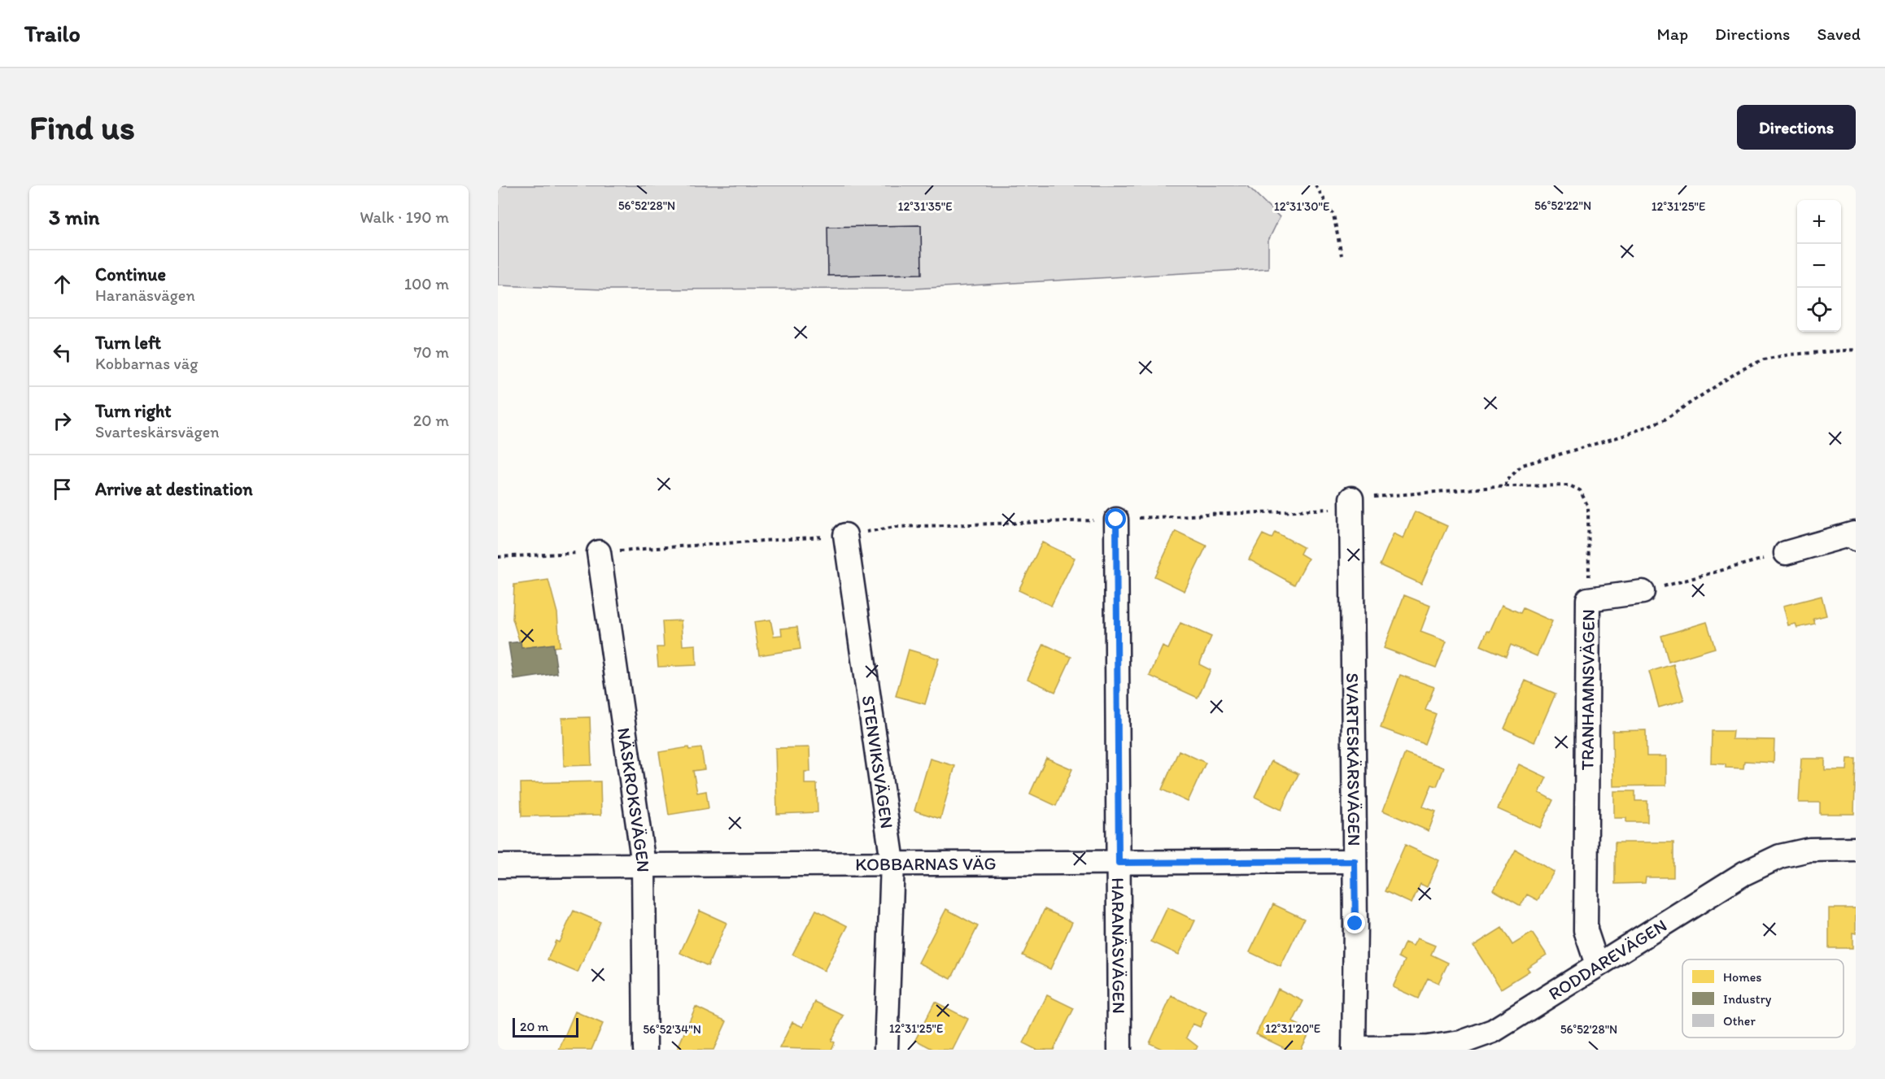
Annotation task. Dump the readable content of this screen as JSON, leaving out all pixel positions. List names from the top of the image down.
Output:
{
  "streets": {
    "street": [
      "TRANHAMNSVÄGEN",
      "SVARTESKÄRSVÄGEN",
      "STENVIKSVÄGEN",
      "NÄSKROKSVÄGEN",
      "KOBBARNAS VÄG",
      "HARANÄSVÄGEN",
      "RODDAREVÄGEN"
    ]
  },
  "crossings": [
    ["TRANHAMNSVÄGEN", "RODDAREVÄGEN"],
    ["SVARTESKÄRSVÄGEN", "KOBBARNAS VÄG"],
    ["SVARTESKÄRSVÄGEN", "RODDAREVÄGEN"],
    ["STENVIKSVÄGEN", "KOBBARNAS VÄG"],
    ["NÄSKROKSVÄGEN", "KOBBARNAS VÄG"],
    ["KOBBARNAS VÄG", "HARANÄSVÄGEN"]
  ],
  "legend": ["Homes", "Industry", "Other"],
  "scale_bar": "20 m",
  "page": {
    "header": "Trailo",
    "nav": ["Map", "Directions", "Saved"],
    "buttons": "Directions",
    "title": "Find us",
    "heading": ["3 min", "Walk · 190 m"],
    "map_buttons": ["+", "−"],
    "list": [
      ["Continue", "Haranäsvägen", "100 m"],
      ["Turn left", "Kobbarnas väg", "70 m"],
      ["Turn right", "Svarteskärsvägen", "20 m"],
      "Arrive at destination"
    ],
    "scale": "20 m"
  },
  "coordinates": [
    "56°52'28\"N",
    "56°52'22\"N",
    "12°31'35\"E",
    "12°31'30\"E",
    "12°31'25\"E",
    "12°31'20\"E",
    "56°52'34\"N"
  ]
}
